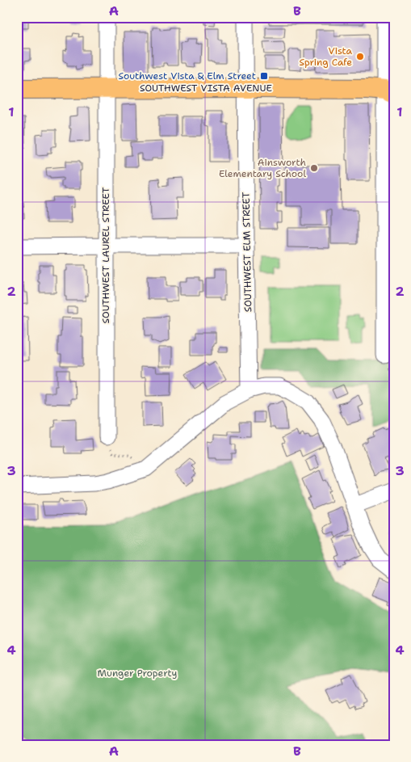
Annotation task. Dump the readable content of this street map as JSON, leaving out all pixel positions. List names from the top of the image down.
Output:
{
  "streets": {
    "main road": ["SOUTHWEST VISTA AVENUE"],
    "street": ["SOUTHWEST ELM STREET", "SOUTHWEST LAUREL STREET"]
  },
  "crossings": [
    ["SOUTHWEST VISTA AVENUE", "SOUTHWEST ELM STREET"],
    ["SOUTHWEST VISTA AVENUE", "SOUTHWEST LAUREL STREET"]
  ],
  "parks": ["Munger Property"],
  "places": {
    "other": ["Vista Spring Cafe", "Ainsworth Elementary School"],
    "transit": ["Southwest Vista & Elm Street"]
  },
  "grid": {
    "columns": ["A", "B"],
    "rows": [
      "1",
      "2",
      "3",
      "4"
    ]
  }
}
